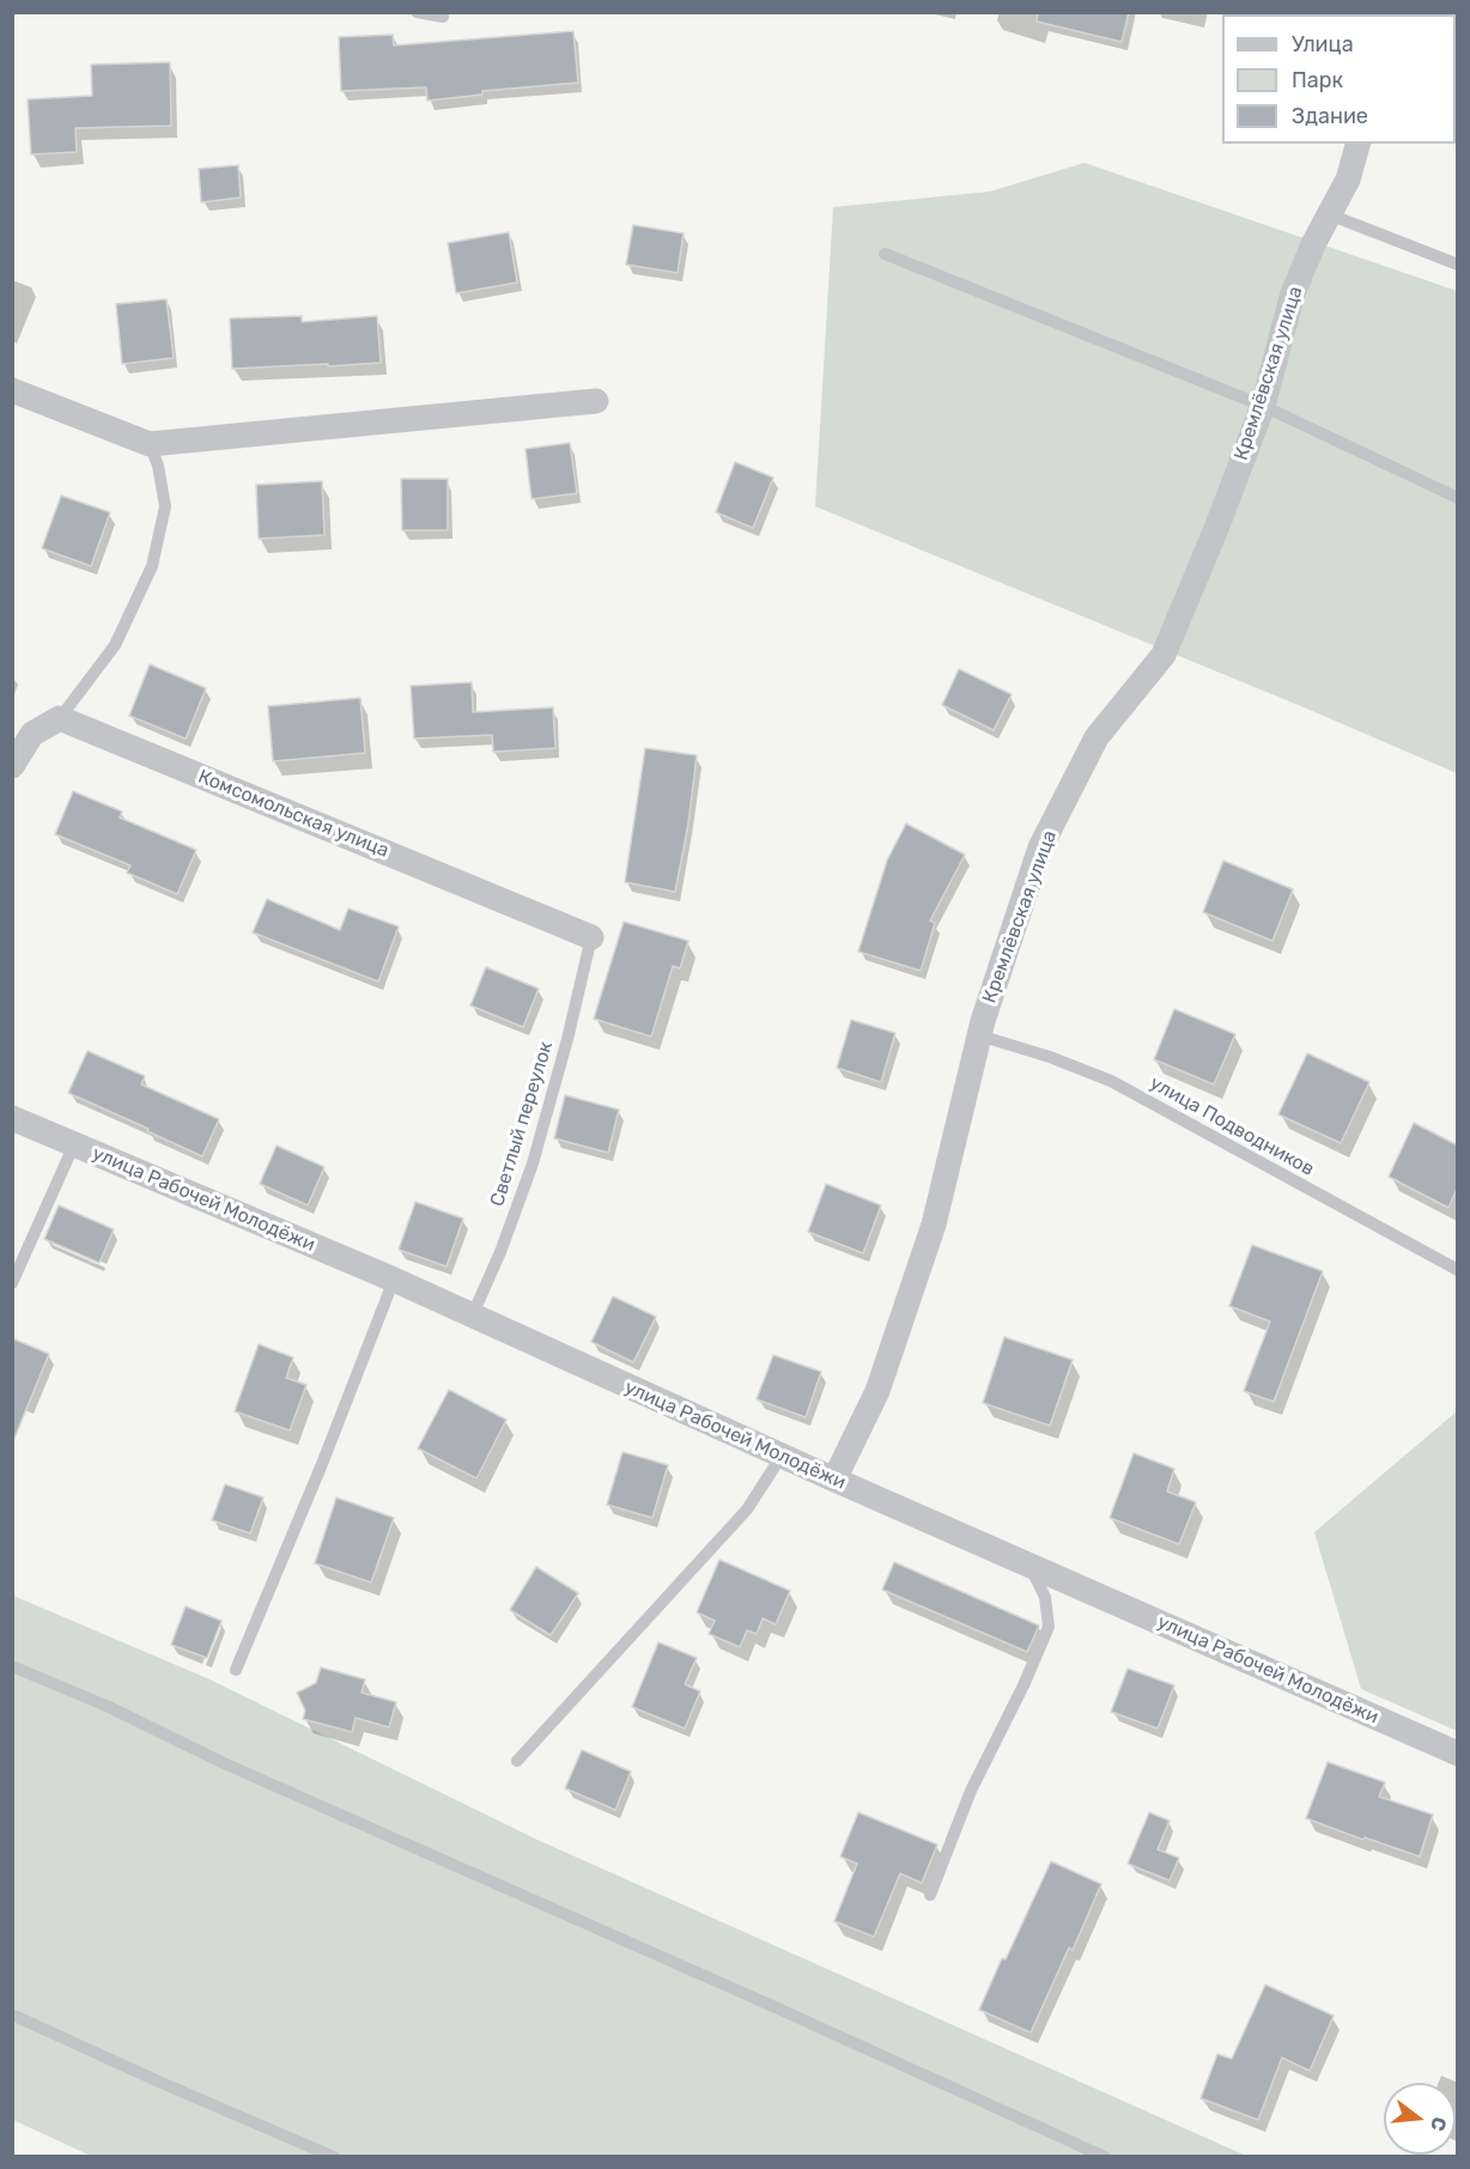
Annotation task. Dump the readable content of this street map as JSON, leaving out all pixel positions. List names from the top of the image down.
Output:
{
  "streets": {
    "street": ["Кремлёвская улица", "Комсомольская улица", "улица Рабочей Молодёжи"],
    "lane": ["Светлый переулок", "улица Подводников"]
  },
  "crossings": [
    ["Кремлёвская улица", "улица Подводников"],
    ["Кремлёвская улица", "улица Рабочей Молодёжи"],
    ["Комсомольская улица", "Светлый переулок"],
    ["Светлый переулок", "улица Рабочей Молодёжи"]
  ],
  "legend": ["Улица", "Парк", "Здание"],
  "north": "right"
}
